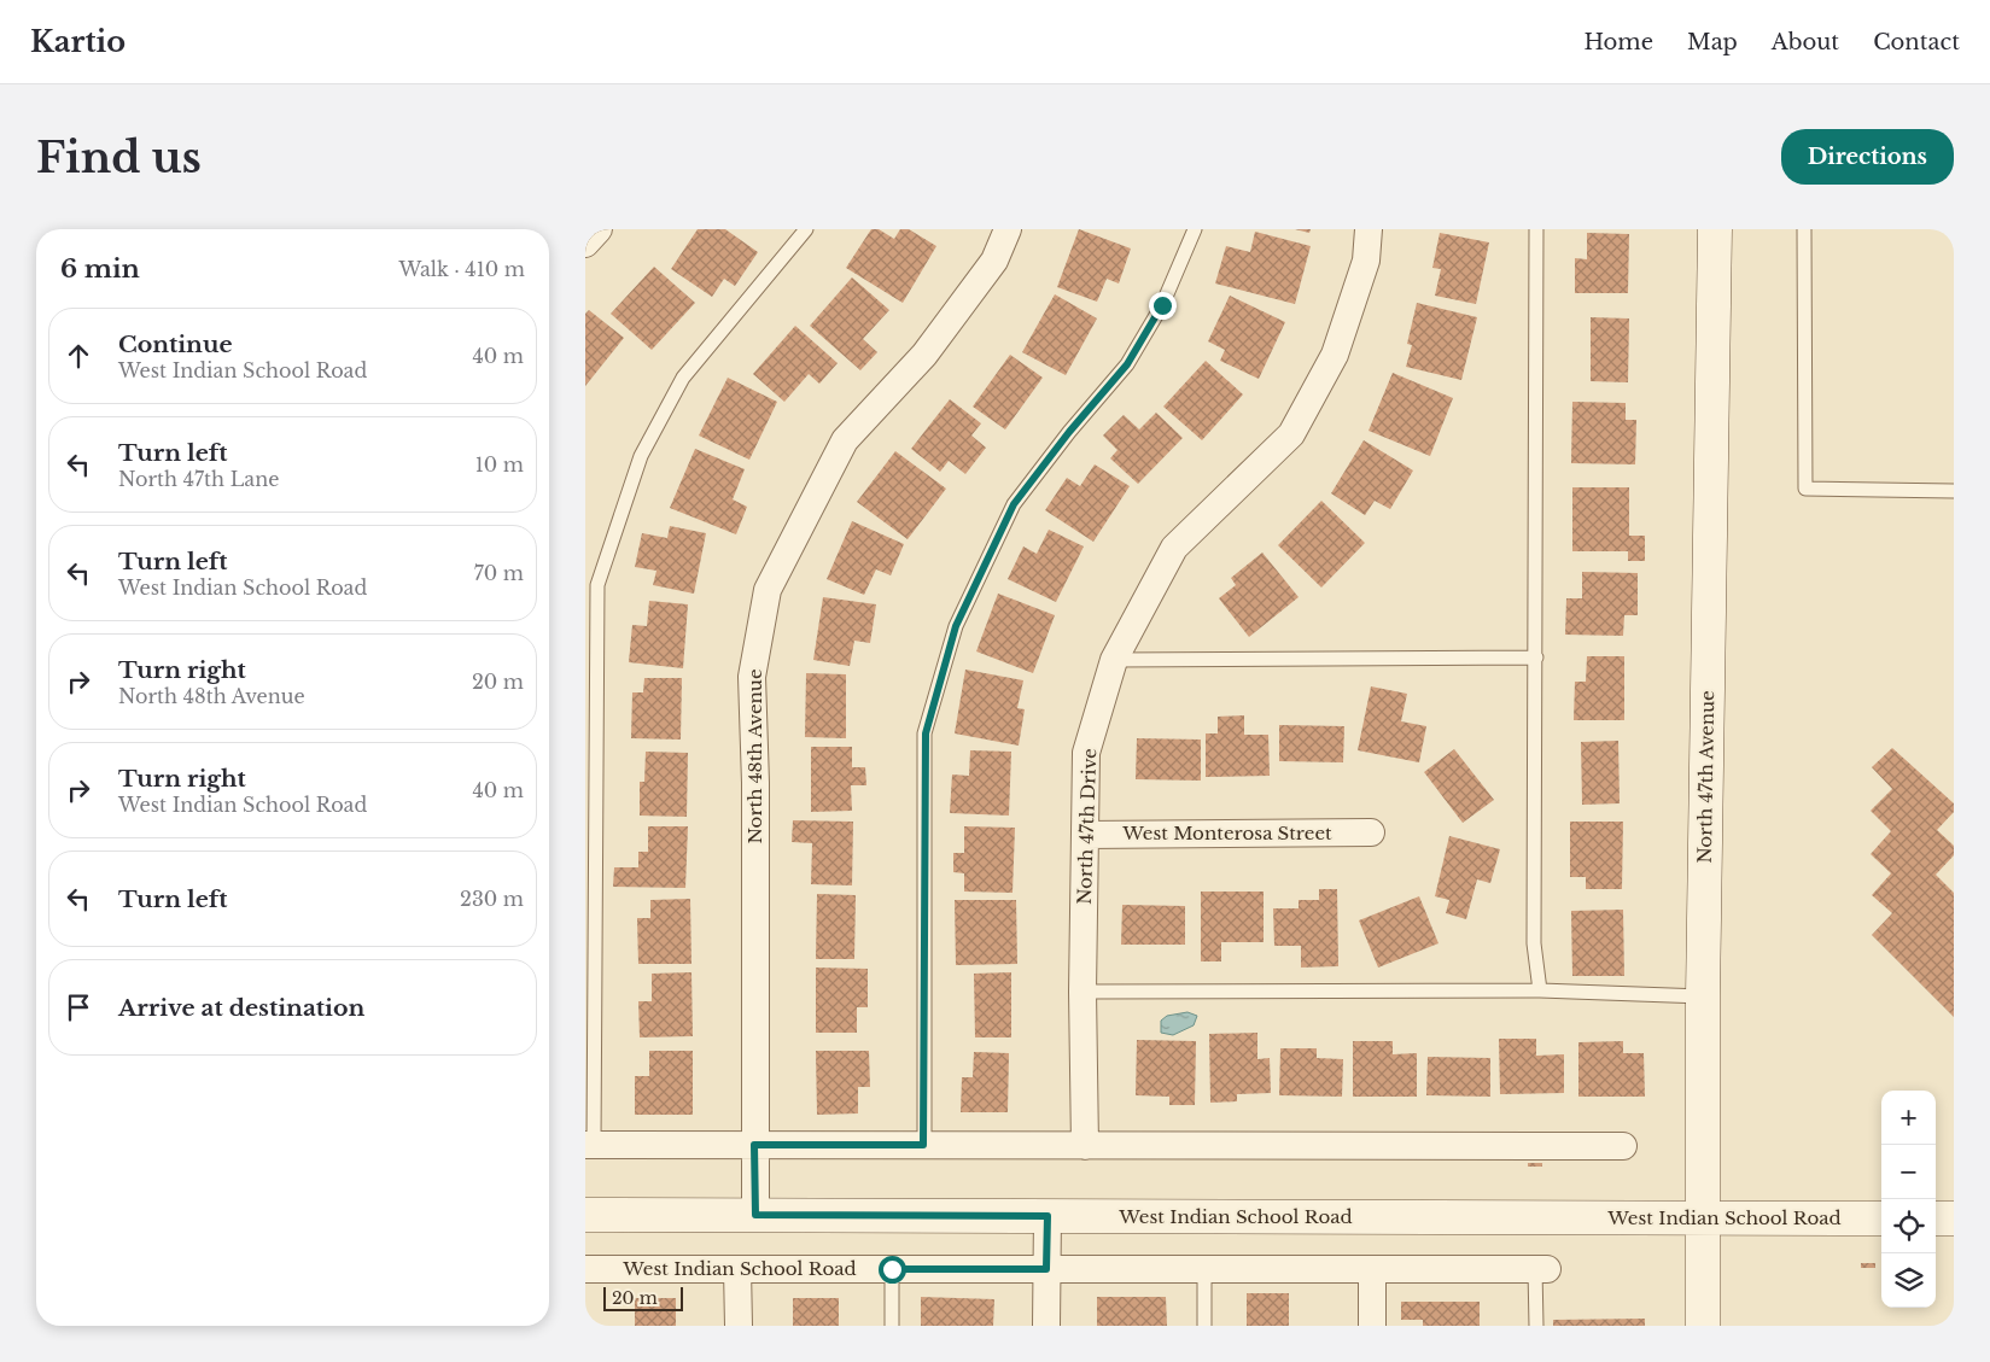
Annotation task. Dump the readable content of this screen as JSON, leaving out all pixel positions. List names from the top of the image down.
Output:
{
  "streets": {
    "main road": ["North 47th Avenue", "West Indian School Road"],
    "street": ["North 48th Avenue", "North 47th Drive", "West Monterosa Street"]
  },
  "crossings": [
    ["North 48th Avenue", "West Indian School Road"],
    ["North 47th Avenue", "West Indian School Road"],
    ["North 47th Drive", "West Monterosa Street"]
  ],
  "scale_bar": "20 m",
  "page": {
    "header": "Kartio",
    "nav": [
      "Home",
      "Map",
      "About",
      "Contact"
    ],
    "buttons": "Directions",
    "title": "Find us",
    "heading": ["6 min", "Walk · 410 m"],
    "list": [
      ["Continue", "West Indian School Road", "40 m"],
      ["Turn left", "North 47th Lane", "10 m"],
      ["Turn left", "West Indian School Road", "70 m"],
      ["Turn right", "North 48th Avenue", "20 m"],
      ["Turn right", "West Indian School Road", "40 m"],
      ["Turn left", "230 m"],
      "Arrive at destination"
    ],
    "map_buttons": ["+", "−"],
    "scale": "20 m"
  }
}
